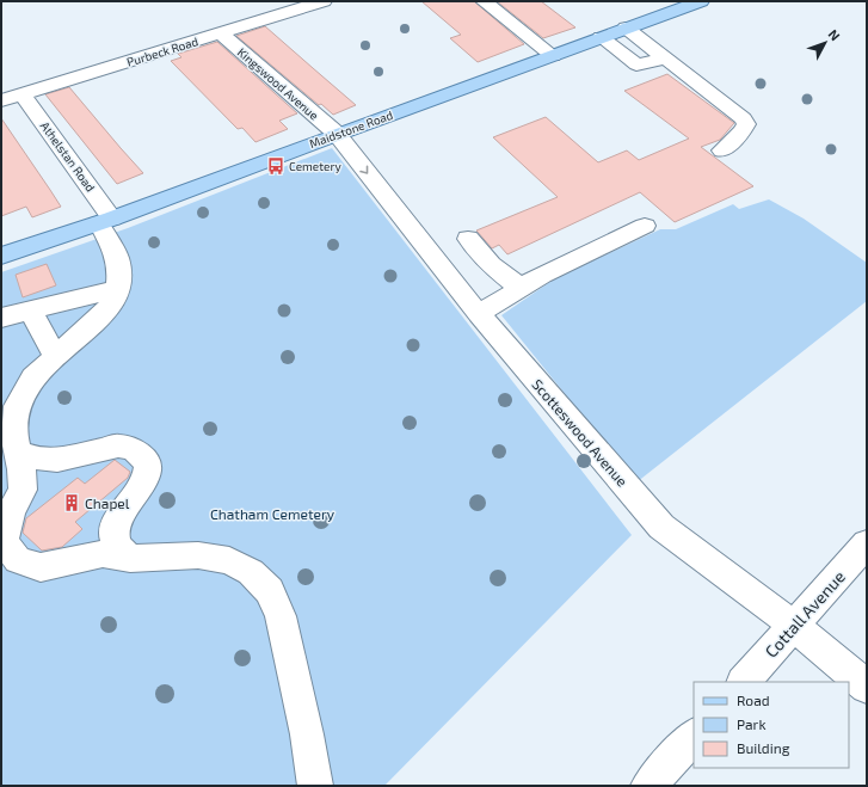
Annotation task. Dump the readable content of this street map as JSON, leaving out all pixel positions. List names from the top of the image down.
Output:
{
  "streets": {
    "main road": ["Maidstone Road"],
    "street": [
      "Purbeck Road",
      "Kingswood Avenue",
      "Athelstan Road",
      "Scotteswood Avenue",
      "Cottall Avenue"
    ]
  },
  "crossings": [
    ["Purbeck Road", "Kingswood Avenue"],
    ["Purbeck Road", "Athelstan Road"],
    ["Kingswood Avenue", "Maidstone Road"],
    ["Kingswood Avenue", "Scotteswood Avenue"],
    ["Maidstone Road", "Athelstan Road"],
    ["Maidstone Road", "Scotteswood Avenue"],
    ["Scotteswood Avenue", "Cottall Avenue"]
  ],
  "parks": ["Chatham Cemetery"],
  "places": {
    "bus stop": ["Cemetery"],
    "building": ["Chapel"]
  },
  "legend": ["Road", "Park", "Building"],
  "north": "top right"
}
